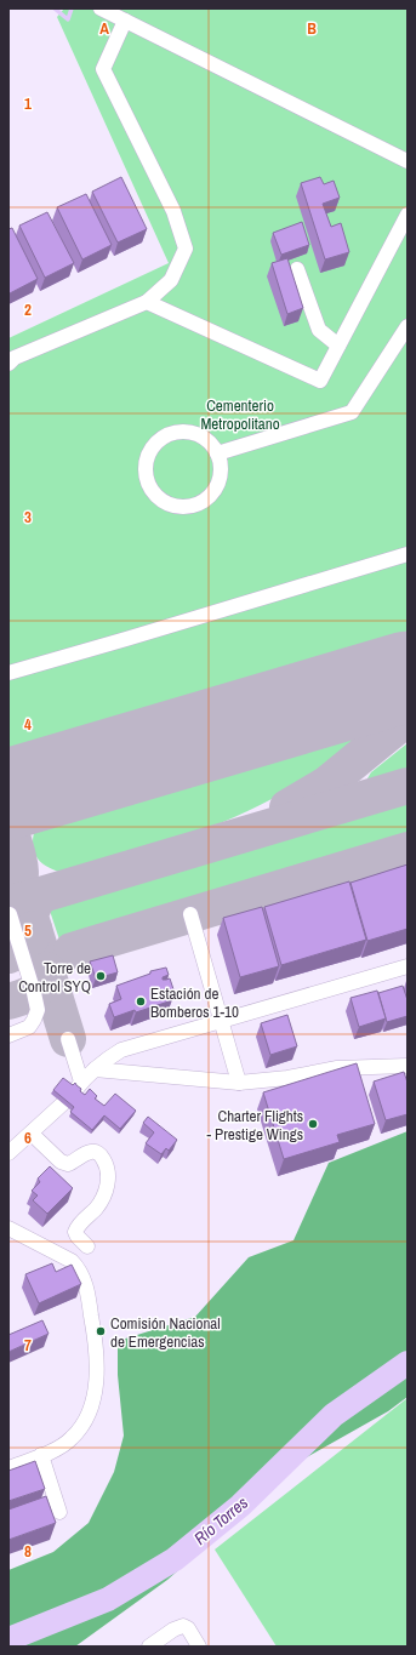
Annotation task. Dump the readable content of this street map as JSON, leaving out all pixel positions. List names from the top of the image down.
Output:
{
  "water": ["Río Torres"],
  "parks": ["Cementerio Metropolitano"],
  "places": [
    "Torre de Control SYQ",
    "Estación de Bomberos 1-10",
    "Charter Flights - Prestige Wings",
    "Comisión Nacional de Emergencias"
  ],
  "grid": {
    "columns": ["A", "B"],
    "rows": [
      "1",
      "2",
      "3",
      "4",
      "5",
      "6",
      "7",
      "8"
    ]
  }
}
